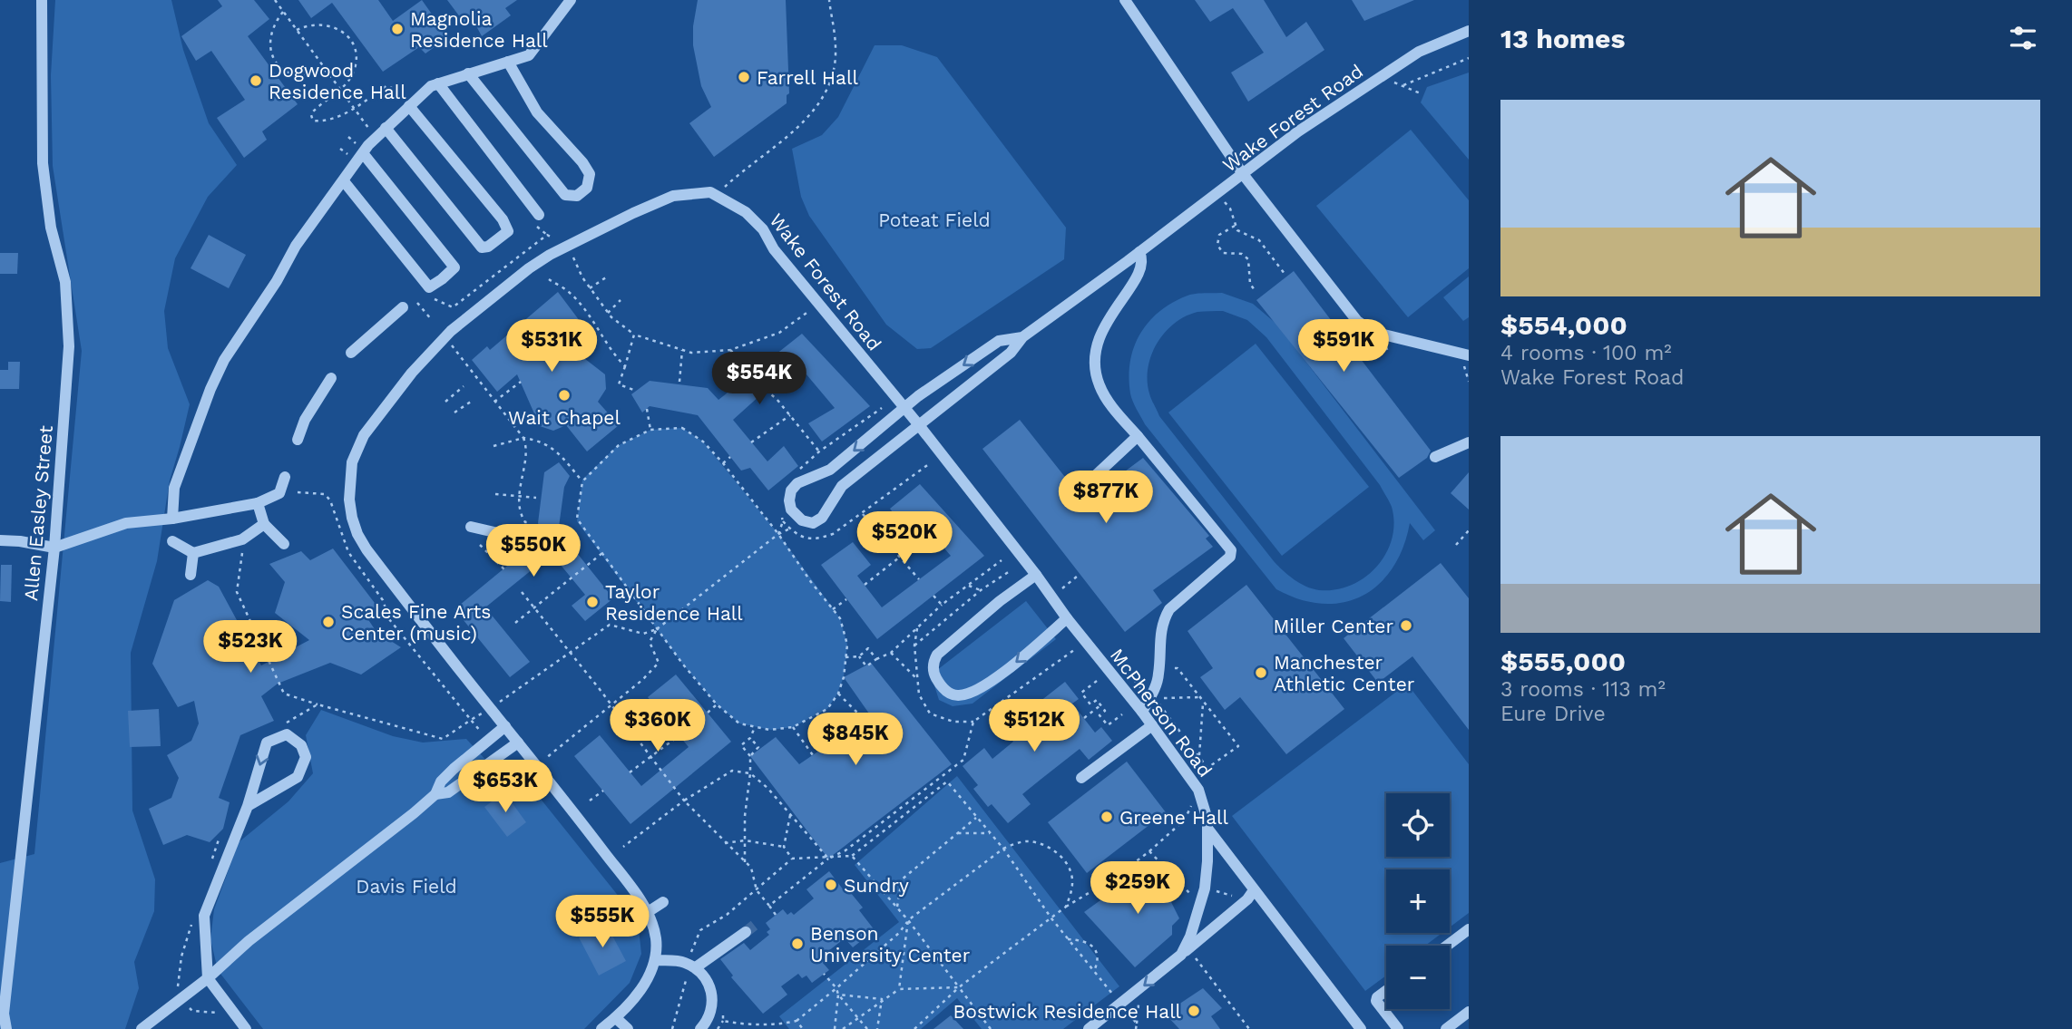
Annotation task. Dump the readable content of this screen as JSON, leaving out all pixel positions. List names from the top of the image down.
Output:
{
  "streets": {
    "street": ["Wake Forest Road", "Allen Easley Street", "McPherson Road"]
  },
  "crossings": [
    ["Wake Forest Road", "McPherson Road"]
  ],
  "parks": ["Poteat Field", "Davis Field"],
  "places": [
    "Magnolia Residence Hall",
    "Farrell Hall",
    "Dogwood Residence Hall",
    "Wait Chapel",
    "Taylor Residence Hall",
    "Scales Fine Arts Center (music)",
    "Miller Center",
    "Manchester Athletic Center",
    "Greene Hall",
    "Sundry",
    "Benson University Center",
    "Bostwick Residence Hall"
  ],
  "page": {
    "heading": "13 homes",
    "list": [
      {
        "name": "$554,000",
        "note": "4 rooms · 100 m² · Wake Forest Road"
      },
      {
        "name": "$555,000",
        "note": "3 rooms · 113 m² · Eure Drive"
      }
    ],
    "price": [
      "$531K",
      "$591K",
      "$554K",
      "$877K",
      "$520K",
      "$550K",
      "$523K",
      "$360K",
      "$512K",
      "$845K",
      "$653K",
      "$259K",
      "$555K"
    ],
    "map_buttons": ["+", "−"]
  }
}
